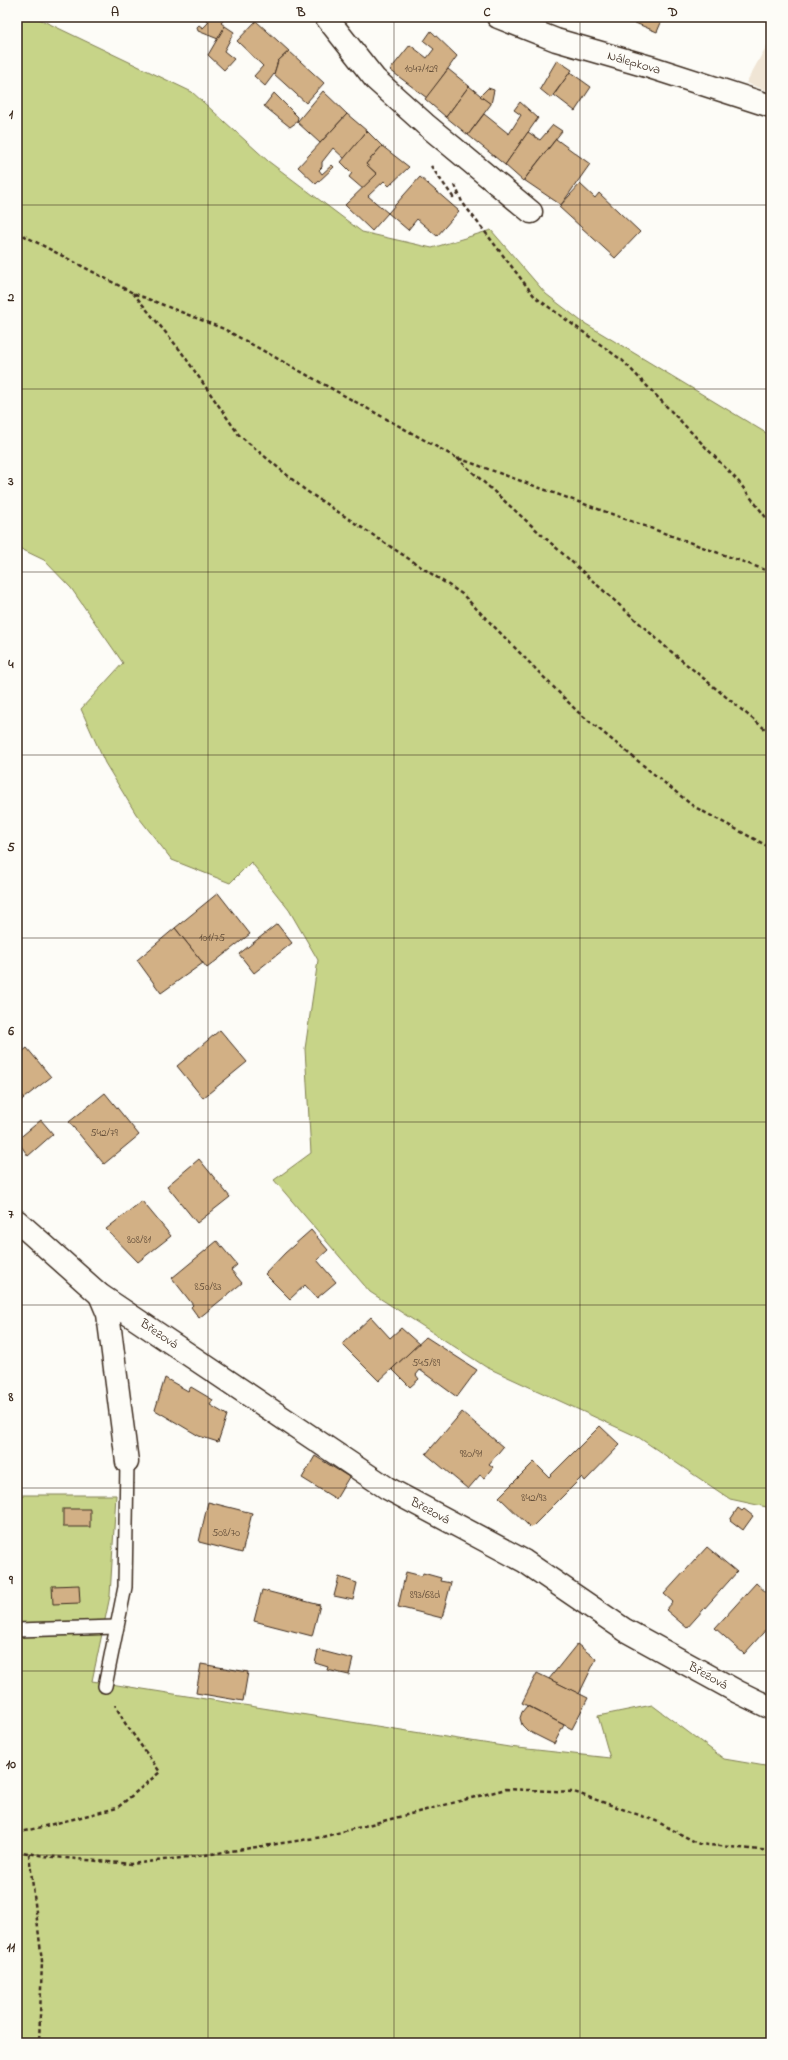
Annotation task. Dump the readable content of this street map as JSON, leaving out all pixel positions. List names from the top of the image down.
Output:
{
  "streets": {
    "street": ["Nálepkova", "Březová"]
  },
  "house_numbers": [
    "1047/129",
    "101/75",
    "542/79",
    "808/81",
    "850/83",
    "545/89",
    "980/91",
    "842/93",
    "508/70",
    "893/68d"
  ],
  "grid": {
    "columns": [
      "A",
      "B",
      "C",
      "D"
    ],
    "rows": [
      "1",
      "2",
      "3",
      "4",
      "5",
      "6",
      "7",
      "8",
      "9",
      "10",
      "11"
    ]
  }
}
